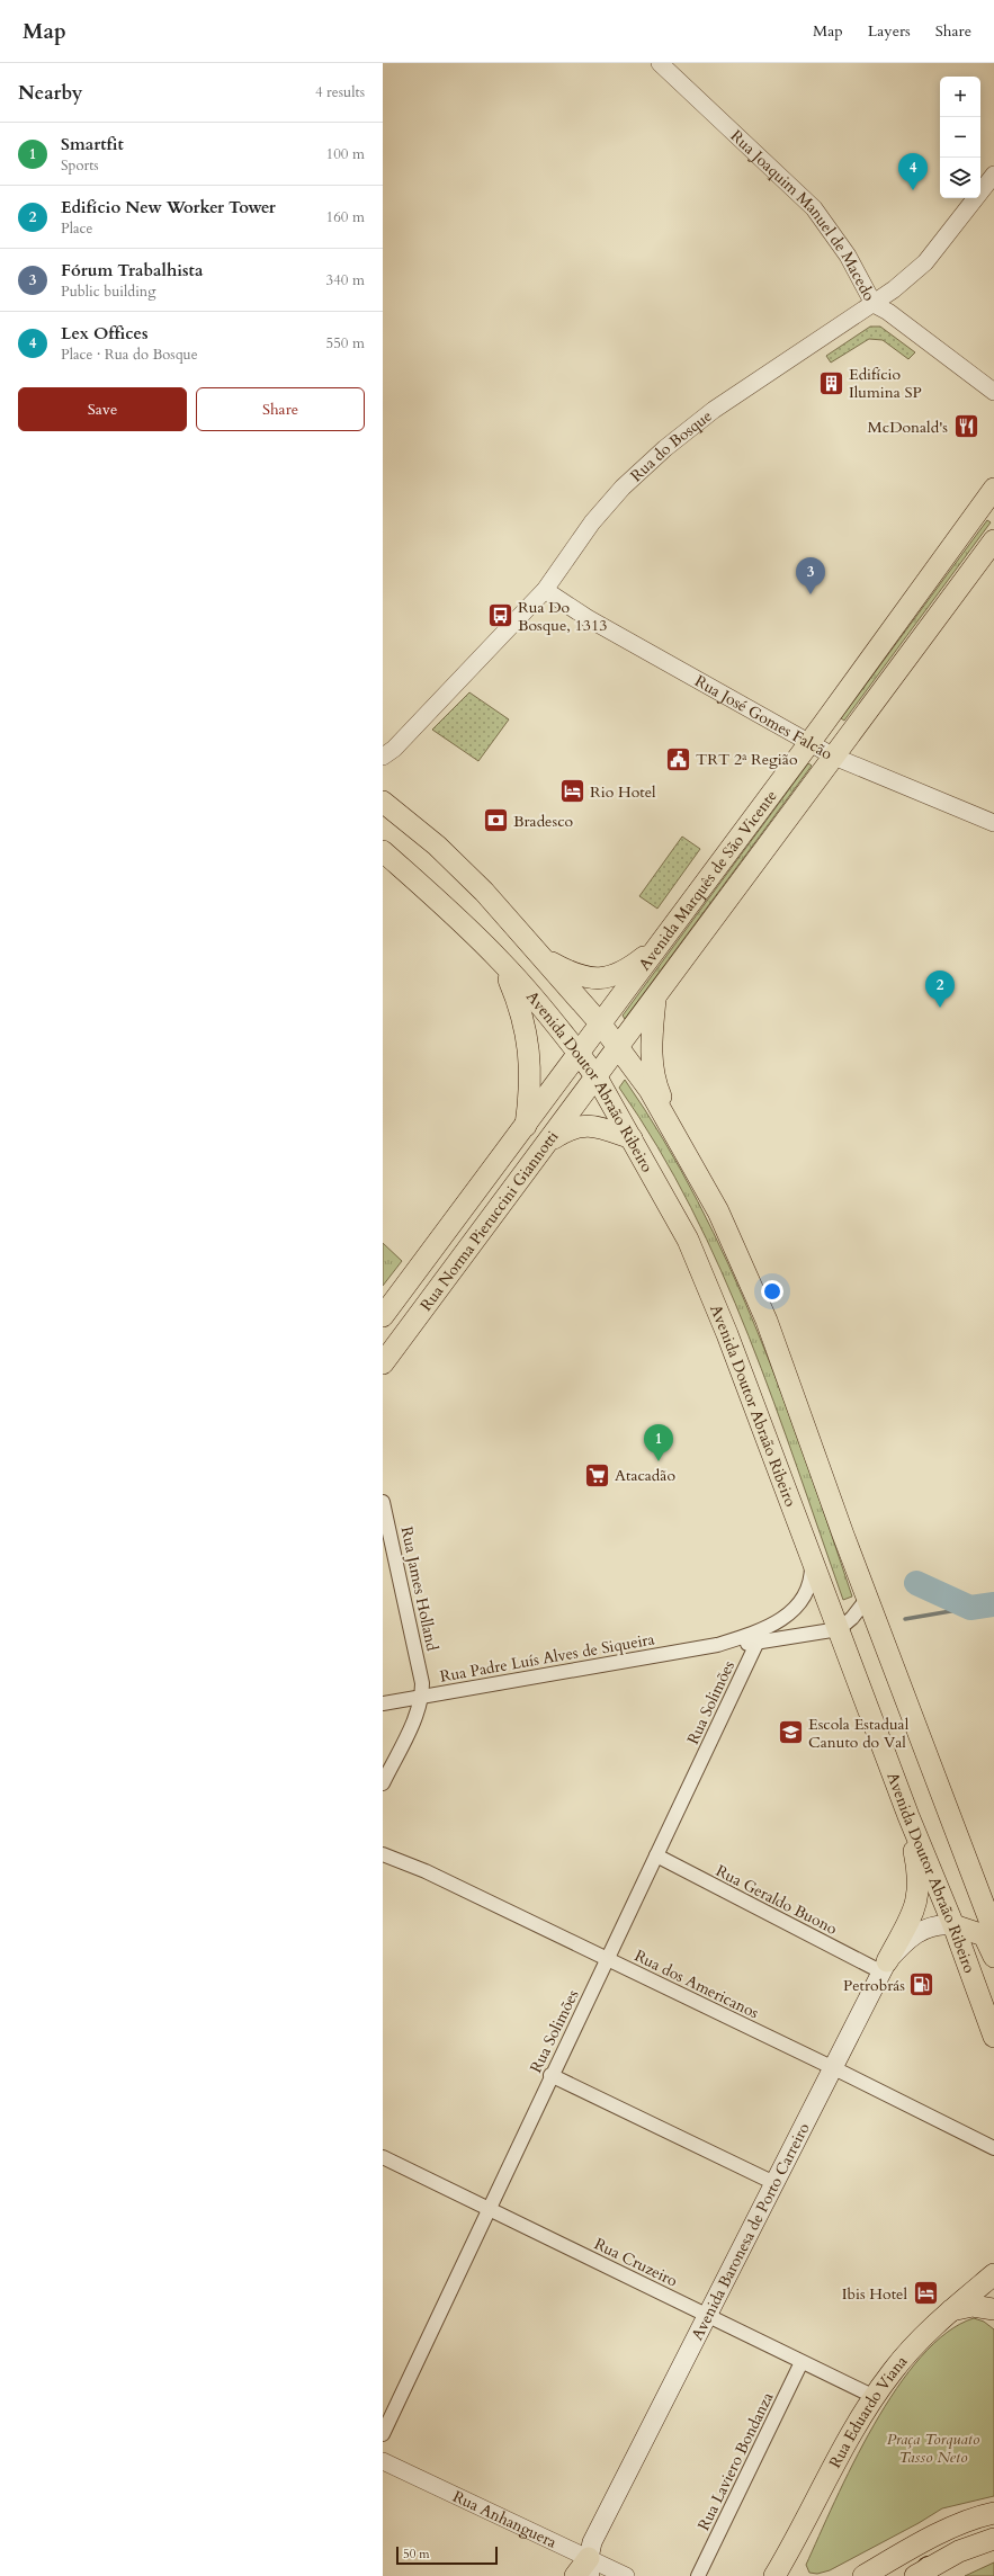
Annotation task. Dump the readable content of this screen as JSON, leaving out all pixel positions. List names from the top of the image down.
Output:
{
  "streets": {
    "main road": [
      "Avenida Marquês de São Vicente",
      "Avenida Doutor Abraão Ribeiro",
      "Rua Norma Pieruccini Giannotti",
      "Avenida Baronesa de Porto Carreiro",
      "Rua Eduardo Viana"
    ],
    "street": [
      "Rua Joaquim Manuel de Macedo",
      "Rua do Bosque",
      "Rua José Gomes Falcão",
      "Rua James Holland",
      "Rua Padre Luís Alves de Siqueira",
      "Rua Solimões",
      "Rua Geraldo Buono",
      "Rua dos Americanos",
      "Rua Cruzeiro",
      "Rua Laviero Bondanza",
      "Rua Anhanguera"
    ]
  },
  "crossings": [
    ["Rua Joaquim Manuel de Macedo", "Rua do Bosque"],
    ["Rua do Bosque", "Rua José Gomes Falcão"],
    ["Rua José Gomes Falcão", "Avenida Marquês de São Vicente"],
    ["Avenida Marquês de São Vicente", "Avenida Doutor Abraão Ribeiro"],
    ["Avenida Marquês de São Vicente", "Rua Norma Pieruccini Giannotti"],
    ["Avenida Doutor Abraão Ribeiro", "Rua Norma Pieruccini Giannotti"],
    ["Avenida Doutor Abraão Ribeiro", "Rua Padre Luís Alves de Siqueira"],
    ["Avenida Doutor Abraão Ribeiro", "Avenida Baronesa de Porto Carreiro"],
    ["Rua James Holland", "Rua Padre Luís Alves de Siqueira"],
    ["Rua Padre Luís Alves de Siqueira", "Rua Solimões"],
    ["Rua Solimões", "Rua Geraldo Buono"],
    ["Rua Solimões", "Rua dos Americanos"],
    ["Rua Solimões", "Rua Cruzeiro"],
    ["Rua Geraldo Buono", "Avenida Baronesa de Porto Carreiro"],
    ["Rua dos Americanos", "Avenida Baronesa de Porto Carreiro"],
    ["Avenida Baronesa de Porto Carreiro", "Rua Cruzeiro"],
    ["Avenida Baronesa de Porto Carreiro", "Rua Anhanguera"],
    ["Rua Cruzeiro", "Rua Eduardo Viana"],
    ["Rua Cruzeiro", "Rua Laviero Bondanza"]
  ],
  "parks": ["Praça Torquato Tasso Neto"],
  "places": {
    "building": ["Edifício Ilumina SP"],
    "restaurant": ["McDonald's"],
    "bus stop": ["Rua Do Bosque, 1313"],
    "public building": ["TRT 2ª Região"],
    "hotel": ["Rio Hotel", "Ibis Hotel"],
    "bank": ["Bradesco"],
    "supermarket": ["Atacadão"],
    "school or university": ["Escola Estadual Canuto do Val"],
    "fuel station": ["Petrobrás"]
  },
  "scale_bar": "50 m",
  "page": {
    "header": "Map",
    "nav": ["Map", "Layers", "Share"],
    "heading": ["Nearby", "4 results"],
    "map_buttons": ["+", "−"],
    "list": [
      {
        "mark": "1",
        "name": "Smartfit",
        "note": "Sports",
        "value": "100 m"
      },
      {
        "mark": "2",
        "name": "Edifício New Worker Tower",
        "note": "Place",
        "value": "160 m"
      },
      {
        "mark": "3",
        "name": "Fórum Trabalhista",
        "note": "Public building",
        "value": "340 m"
      },
      {
        "mark": "4",
        "name": "Lex Offices",
        "note": "Place · Rua do Bosque",
        "value": "550 m"
      }
    ],
    "pins": [
      "4",
      "3",
      "2",
      "1"
    ],
    "buttons": ["Save", "Share"],
    "scale": "50 m"
  }
}
